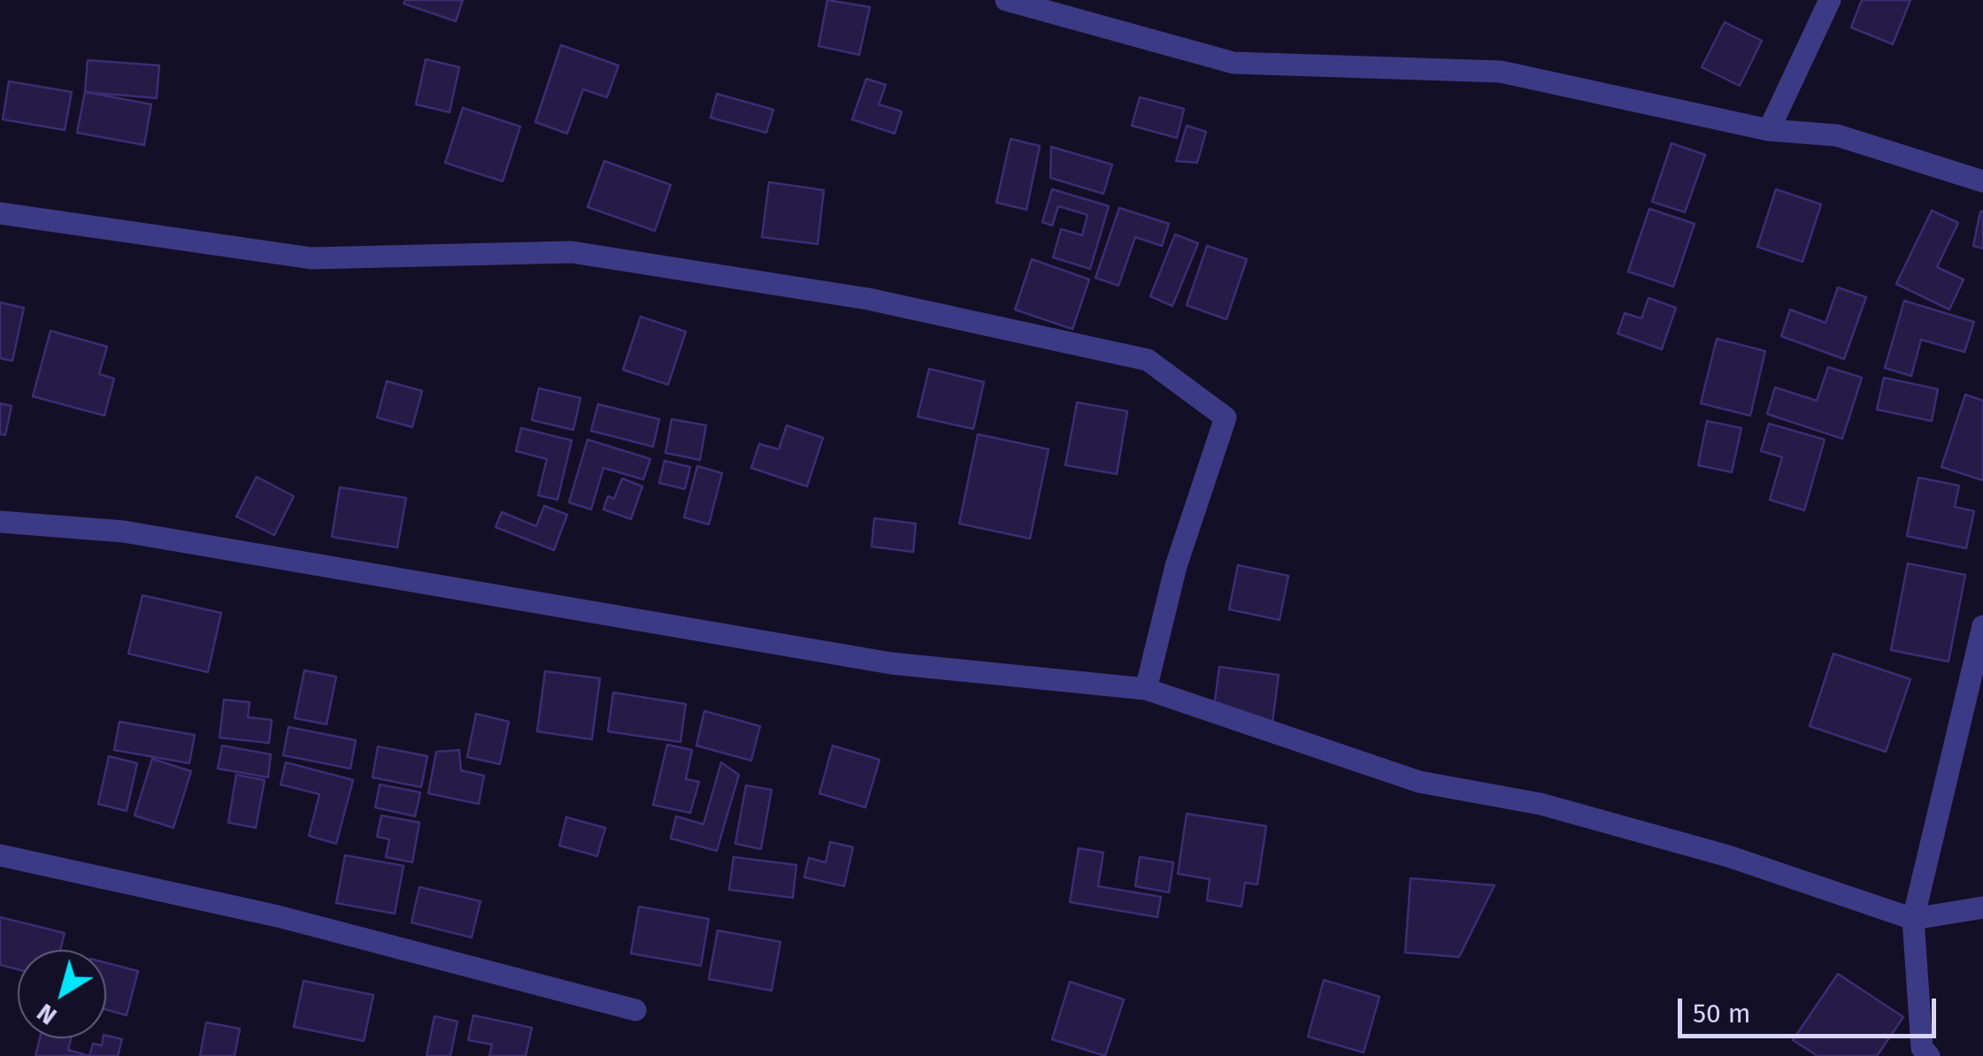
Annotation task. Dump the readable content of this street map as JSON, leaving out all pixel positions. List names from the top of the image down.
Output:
{
  "scale_bar": "50 m",
  "north": "bottom left"
}
